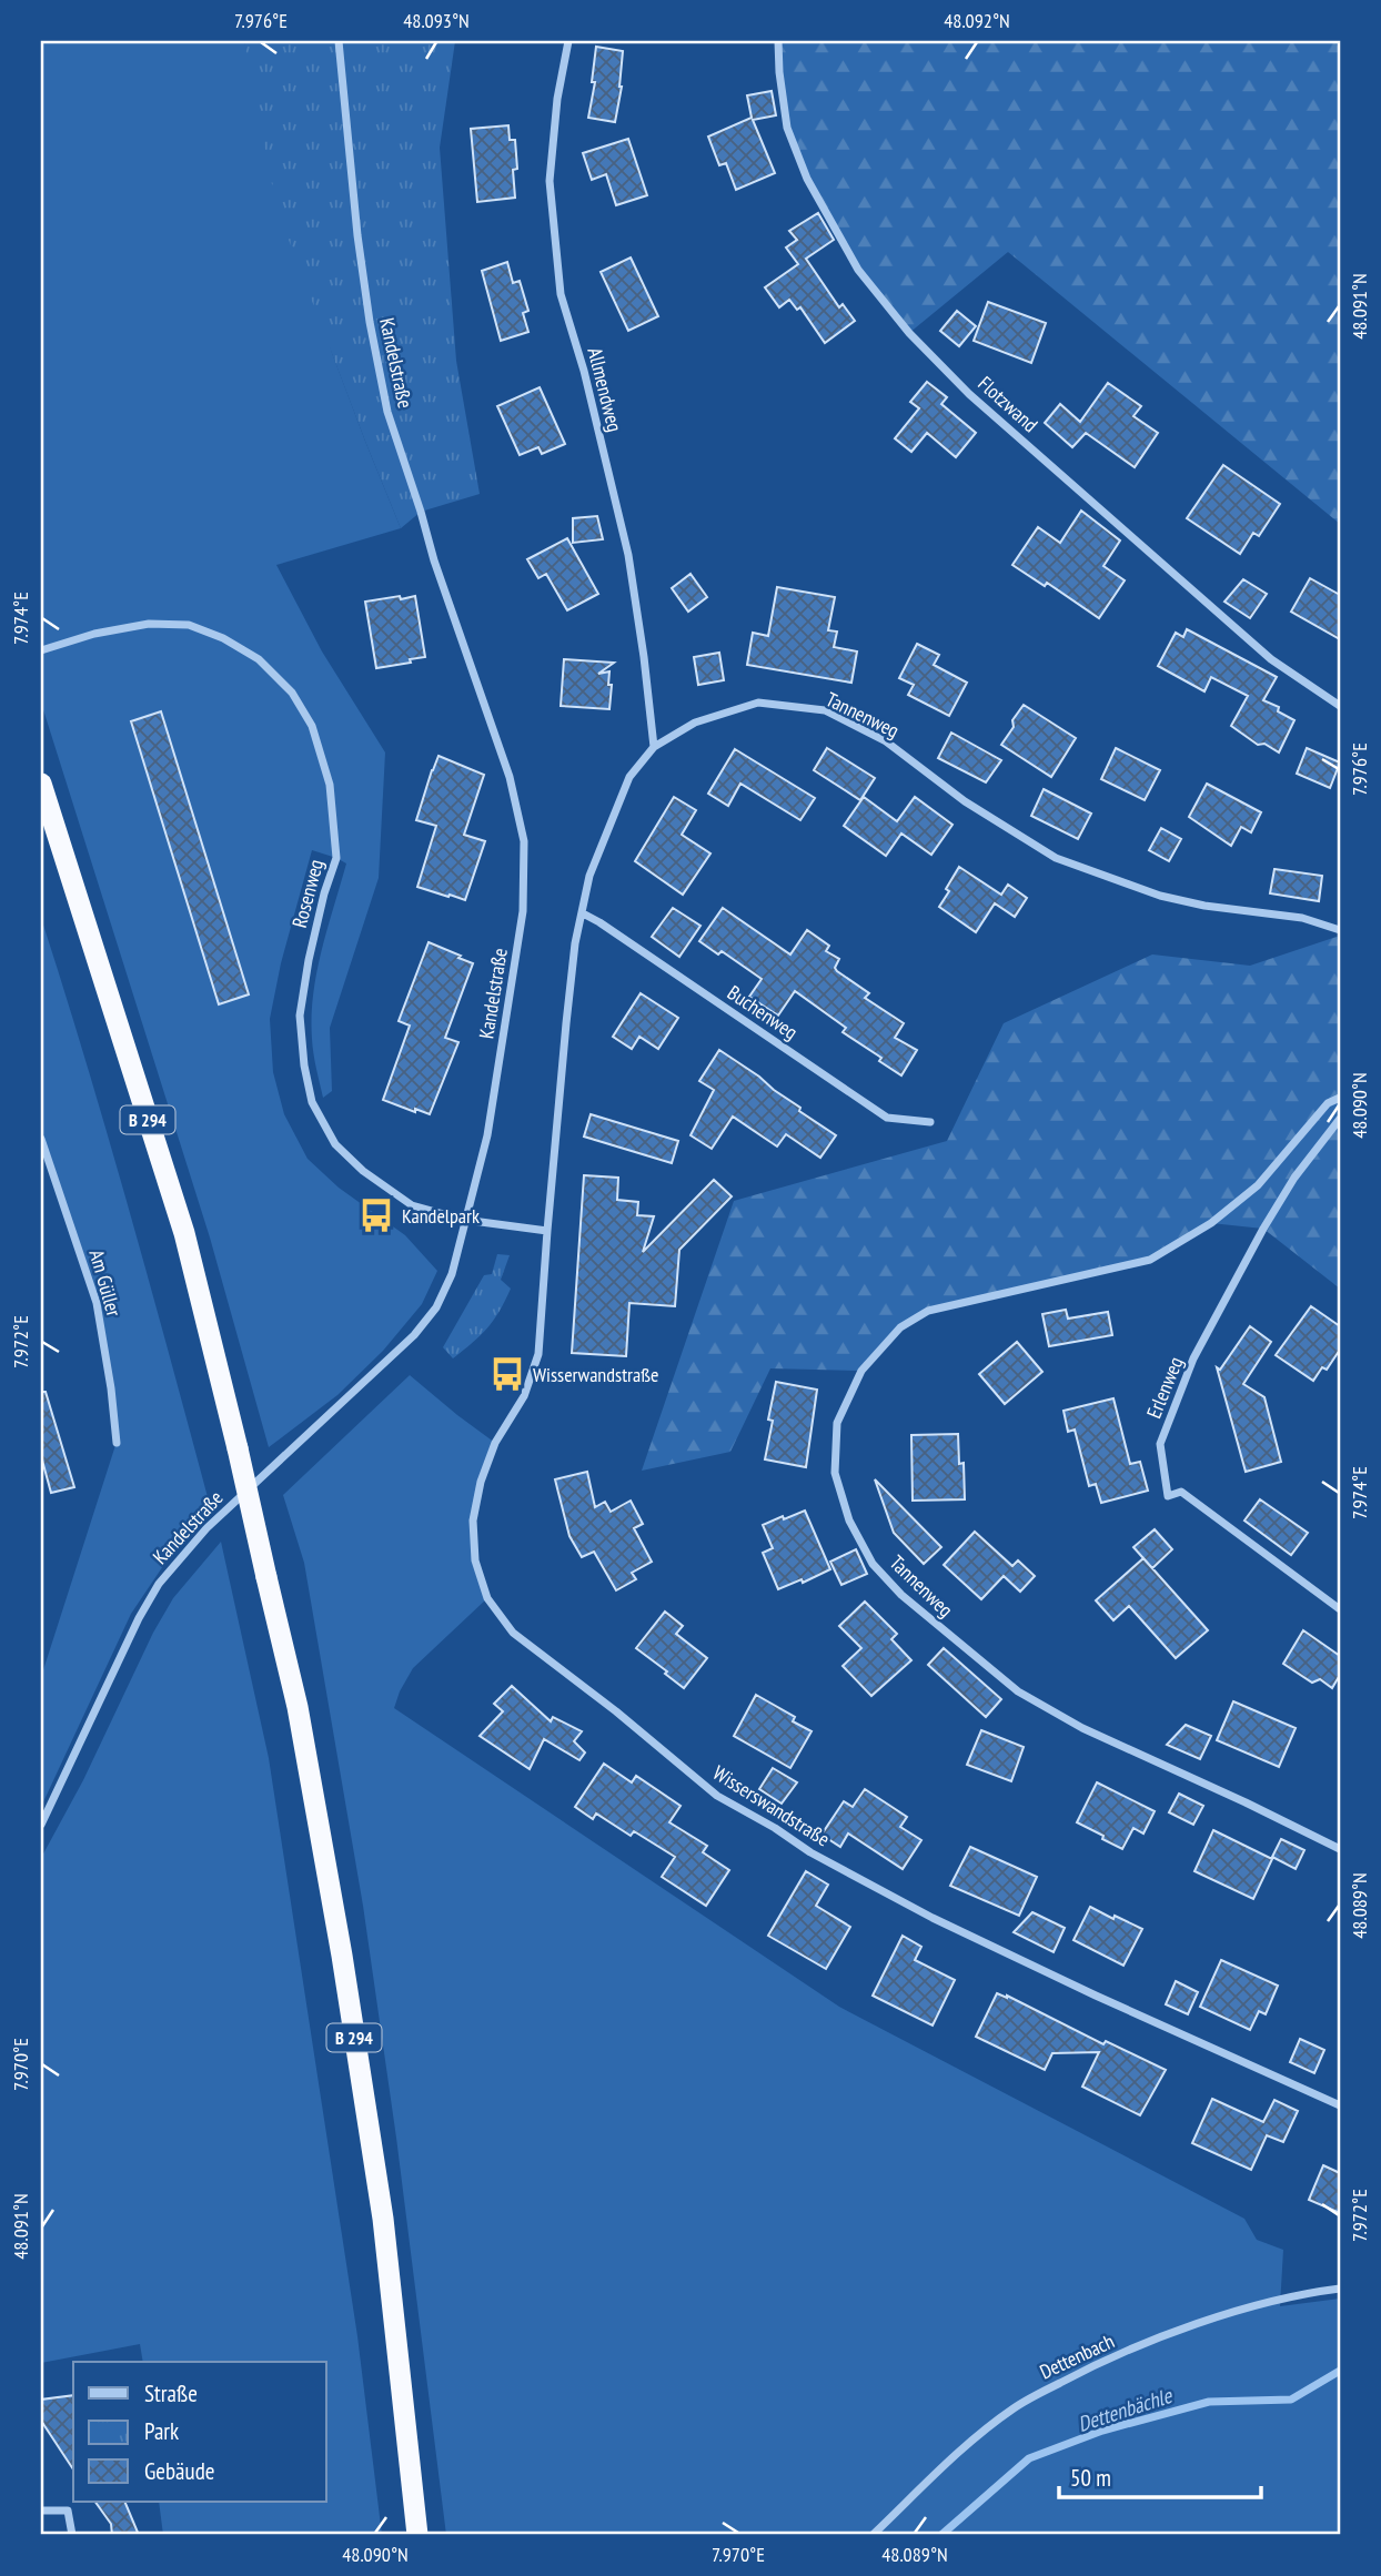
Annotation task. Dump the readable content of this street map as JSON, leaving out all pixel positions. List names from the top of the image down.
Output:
{
  "streets": {
    "highway": ["B 294"],
    "street": [
      "Kandelstraße",
      "Allmendweg",
      "Flotzwand",
      "Tannenweg",
      "Rosenweg",
      "Buchenweg",
      "Am Güller",
      "Erlenweg",
      "Wisserswandstraße",
      "Dettenbach"
    ]
  },
  "crossings": [
    ["Kandelstraße", "Rosenweg"],
    ["Allmendweg", "Tannenweg"],
    ["Tannenweg", "Rosenweg"],
    ["Tannenweg", "Buchenweg"],
    ["Tannenweg", "Wisserswandstraße"],
    ["Rosenweg", "Wisserswandstraße"]
  ],
  "water": ["Dettenbächle"],
  "places": {
    "bus stop": ["Kandelpark", "Wisserwandstraße"]
  },
  "legend": ["Straße", "Park", "Gebäude"],
  "scale_bar": "50 m",
  "coordinates": [
    "7.976°E",
    "48.093°N",
    "48.092°N",
    "48.091°N",
    "7.974°E",
    "48.090°N",
    "7.972°E",
    "48.089°N",
    "7.970°E"
  ]
}
